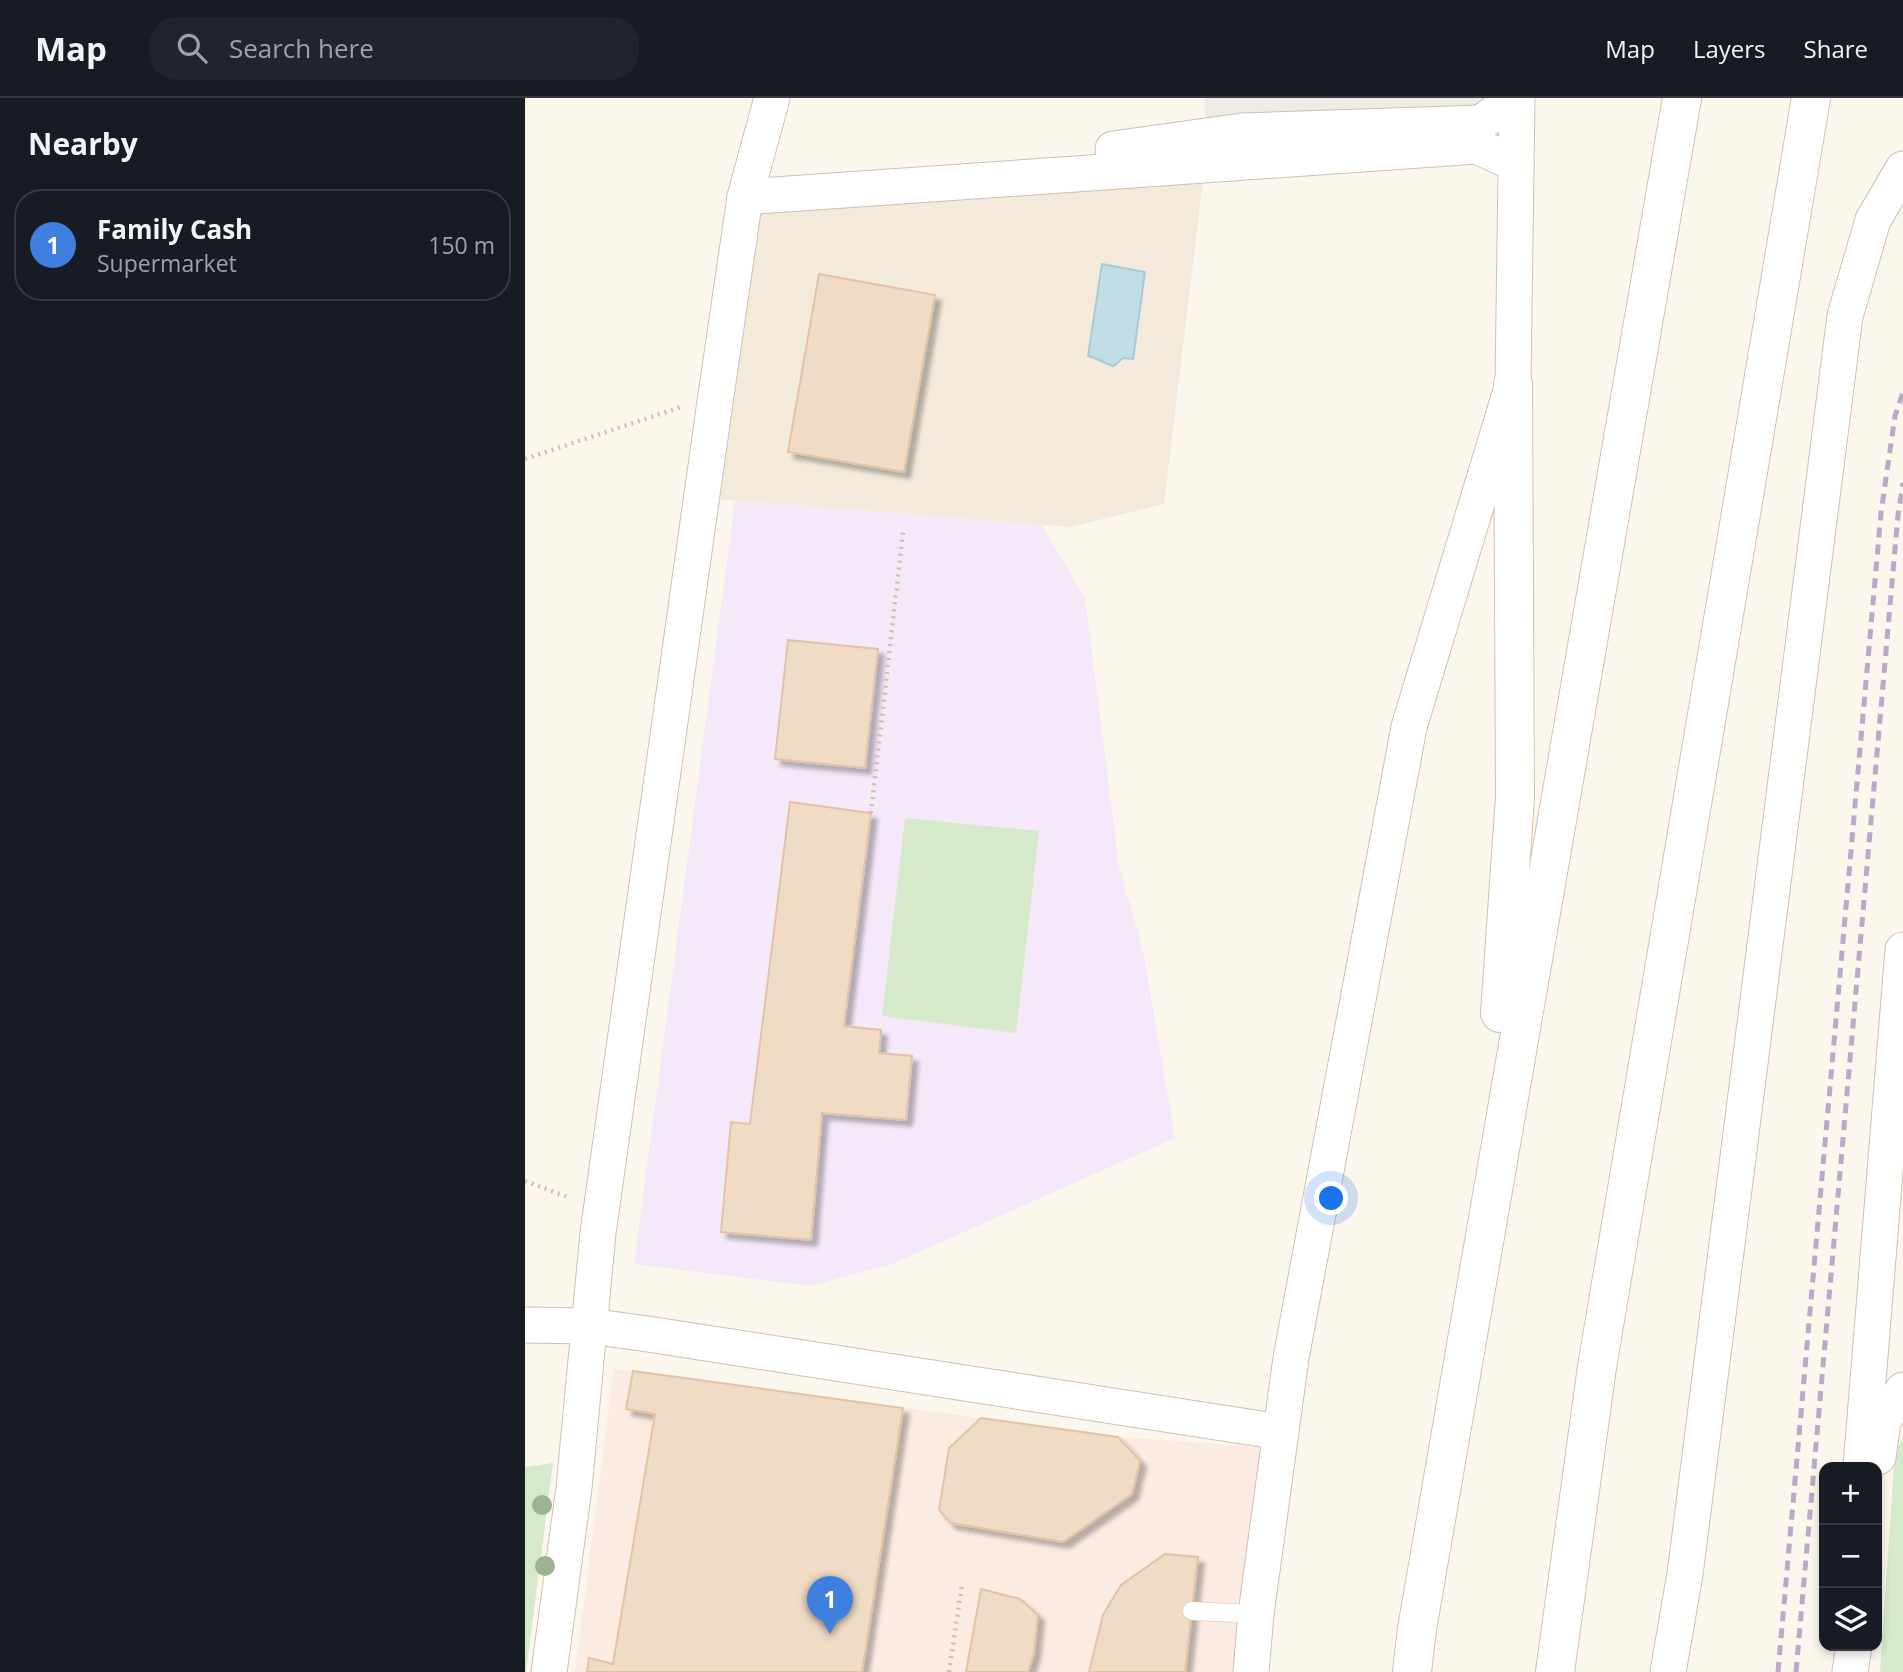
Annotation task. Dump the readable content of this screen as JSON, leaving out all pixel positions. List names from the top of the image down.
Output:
{
  "page": {
    "header": "Map",
    "search": "Search here",
    "nav": ["Map", "Layers", "Share"],
    "heading": "Nearby",
    "list": [
      {
        "mark": "1",
        "name": "Family Cash",
        "note": "Supermarket",
        "value": "150 m"
      }
    ],
    "map_buttons": ["+", "−"],
    "pins": "1"
  }
}
